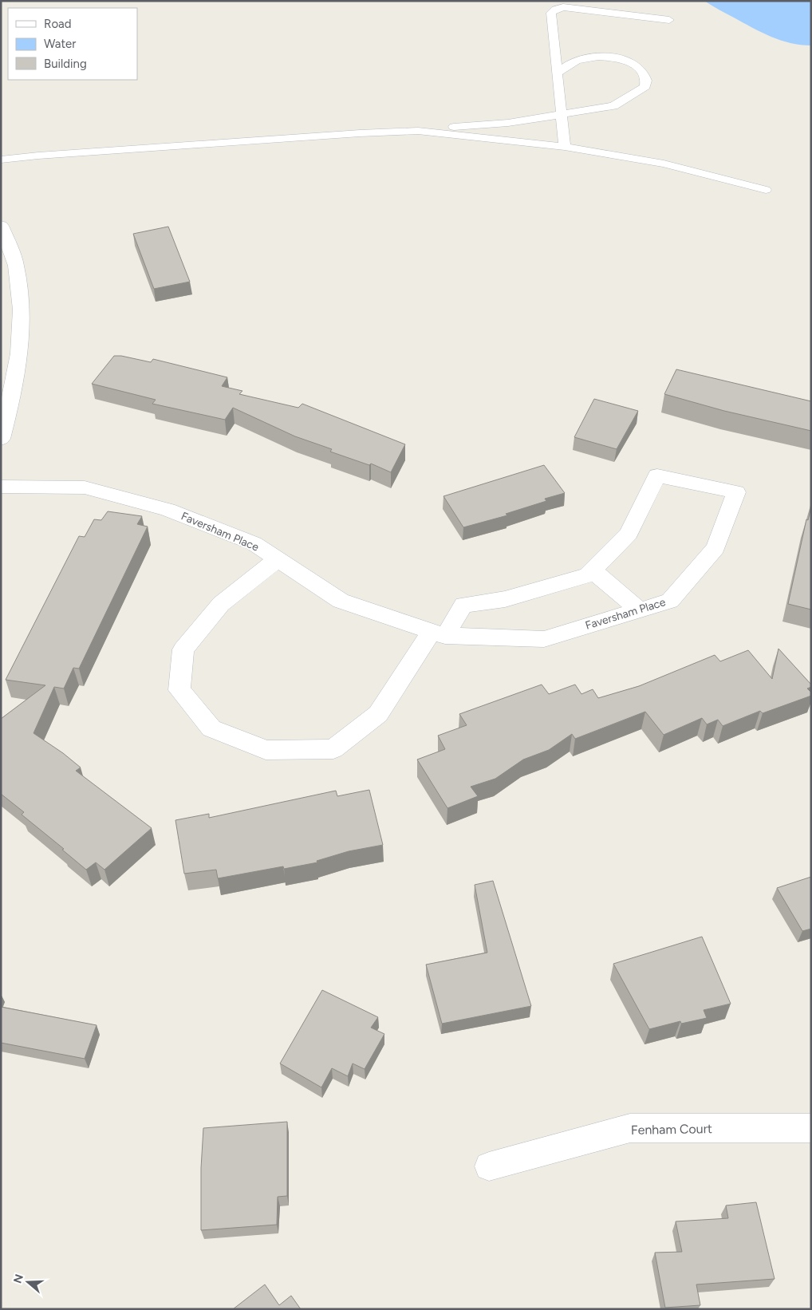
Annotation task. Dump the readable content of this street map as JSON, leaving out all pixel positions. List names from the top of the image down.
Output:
{
  "streets": {
    "street": ["Faversham Place", "Fenham Court"]
  },
  "legend": ["Road", "Water", "Building"],
  "north": "left"
}
